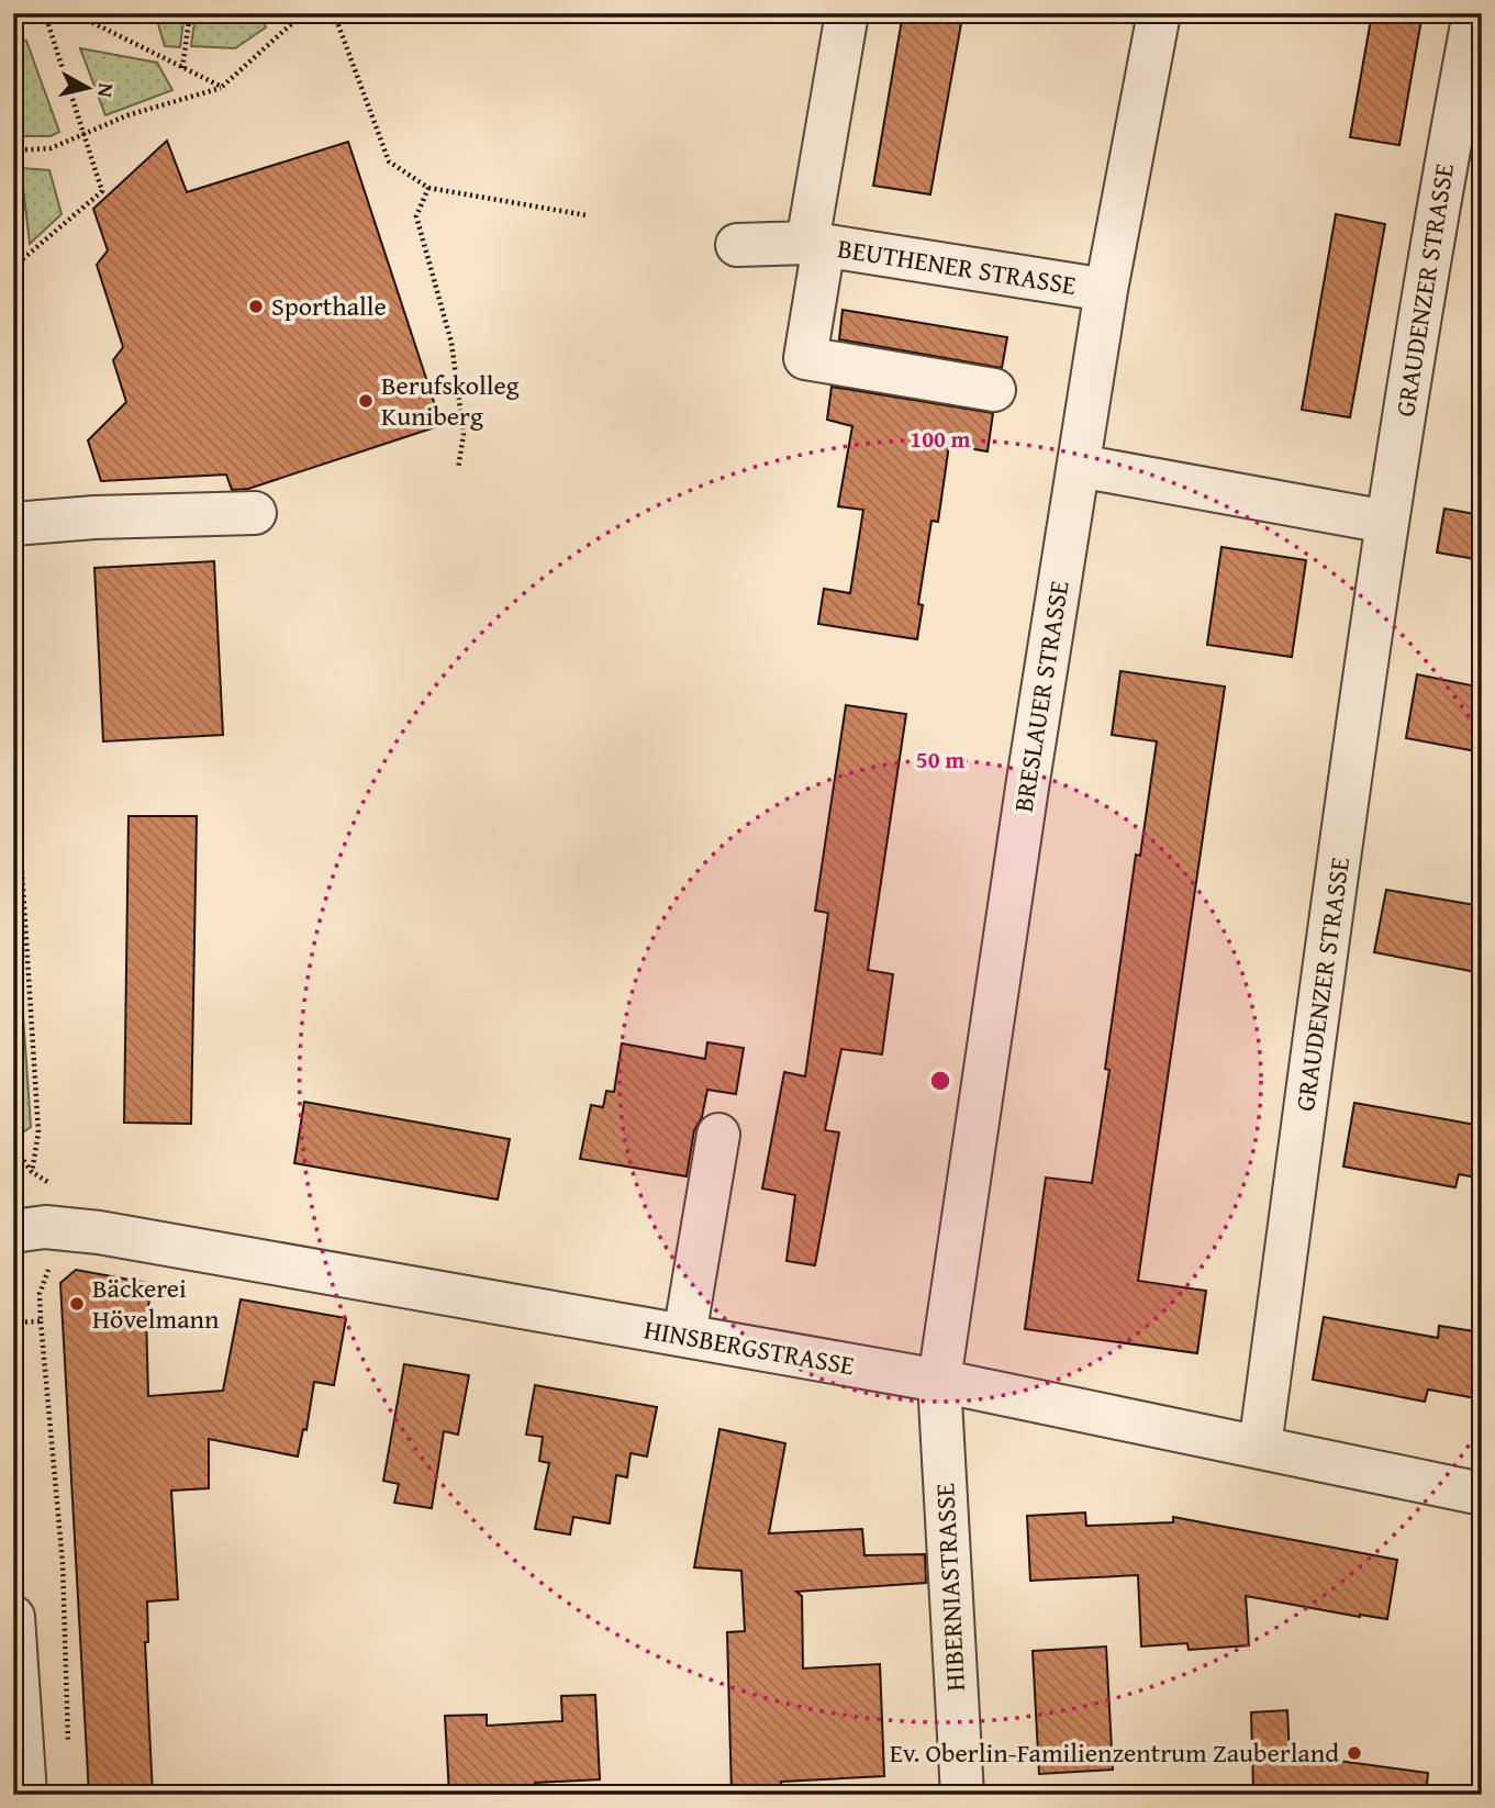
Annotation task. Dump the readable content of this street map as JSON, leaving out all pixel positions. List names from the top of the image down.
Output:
{
  "streets": {
    "street": [
      "BEUTHENER STRASSE",
      "GRAUDENZER STRASSE",
      "BRESLAUER STRASSE",
      "HINSBERGSTRASSE",
      "HIBERNIASTRASSE"
    ]
  },
  "crossings": [
    ["BEUTHENER STRASSE", "BRESLAUER STRASSE"],
    ["GRAUDENZER STRASSE", "HINSBERGSTRASSE"],
    ["BRESLAUER STRASSE", "HINSBERGSTRASSE"],
    ["BRESLAUER STRASSE", "HIBERNIASTRASSE"],
    ["HINSBERGSTRASSE", "HIBERNIASTRASSE"]
  ],
  "places": [
    "Sporthalle",
    "Berufskolleg Kuniberg",
    "Bäckerei Hövelmann",
    "Ev. Oberlin-Familienzentrum Zauberland"
  ],
  "north": "right",
  "rings": ["100 m", "50 m"]
}
